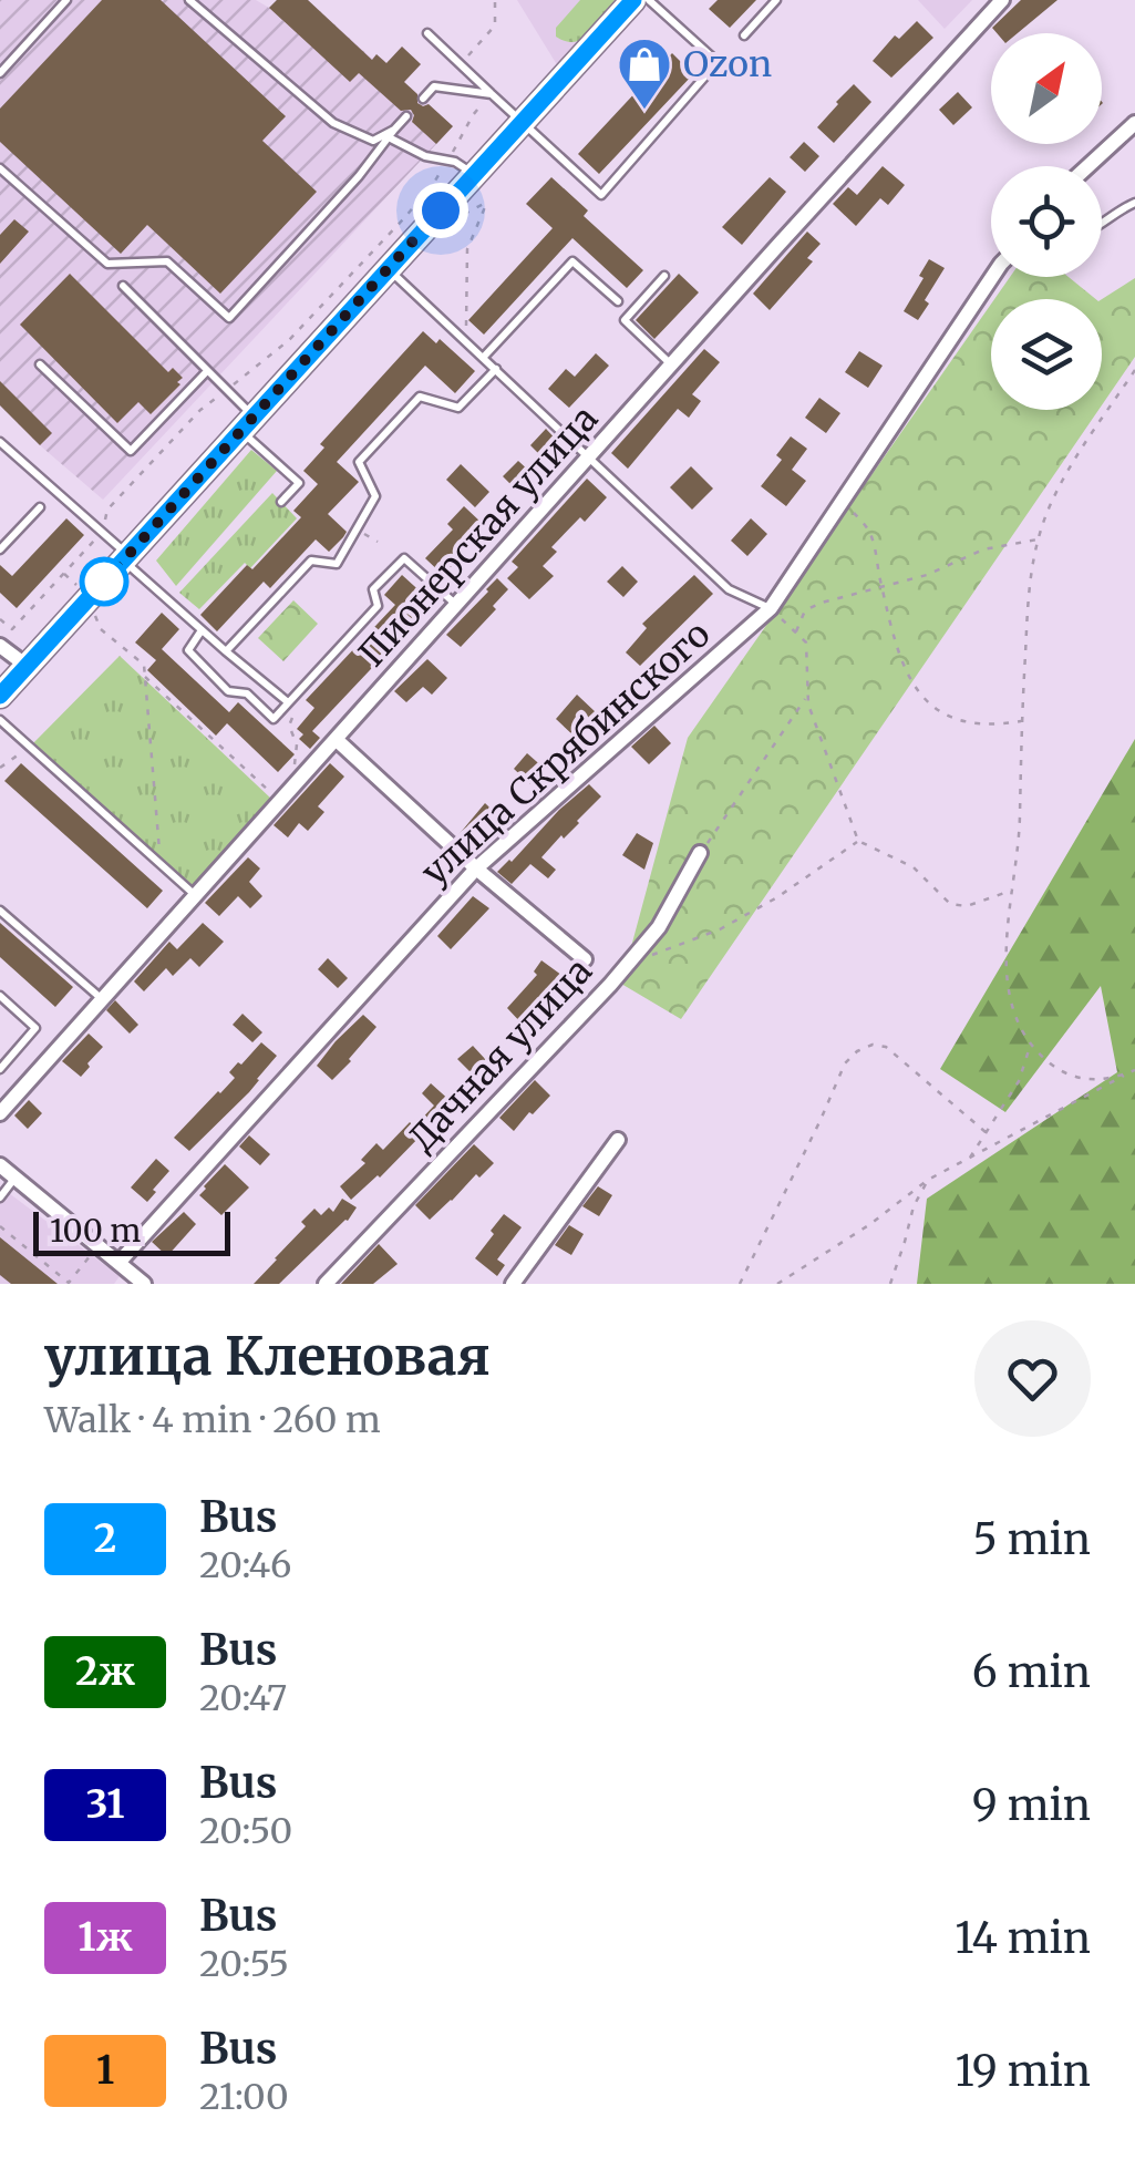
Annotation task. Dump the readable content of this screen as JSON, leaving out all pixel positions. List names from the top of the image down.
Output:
{
  "streets": {
    "street": ["Пионерская улица", "улица Скрябинского", "Дачная улица"]
  },
  "places": {
    "shop": ["Ozon"]
  },
  "lines": ["bus line 2"],
  "scale_bar": "100 m",
  "north": "top right",
  "page": {
    "scale": "100 m",
    "heading": ["улица Кленовая", "Walk · 4 min · 260 m"],
    "list": [
      {
        "mark": "2",
        "name": "Bus",
        "note": "20:46",
        "value": "5 min"
      },
      {
        "mark": "2ж",
        "name": "Bus",
        "note": "20:47",
        "value": "6 min"
      },
      {
        "mark": "31",
        "name": "Bus",
        "note": "20:50",
        "value": "9 min"
      },
      {
        "mark": "1ж",
        "name": "Bus",
        "note": "20:55",
        "value": "14 min"
      },
      {
        "mark": "1",
        "name": "Bus",
        "note": "21:00",
        "value": "19 min"
      }
    ]
  }
}
